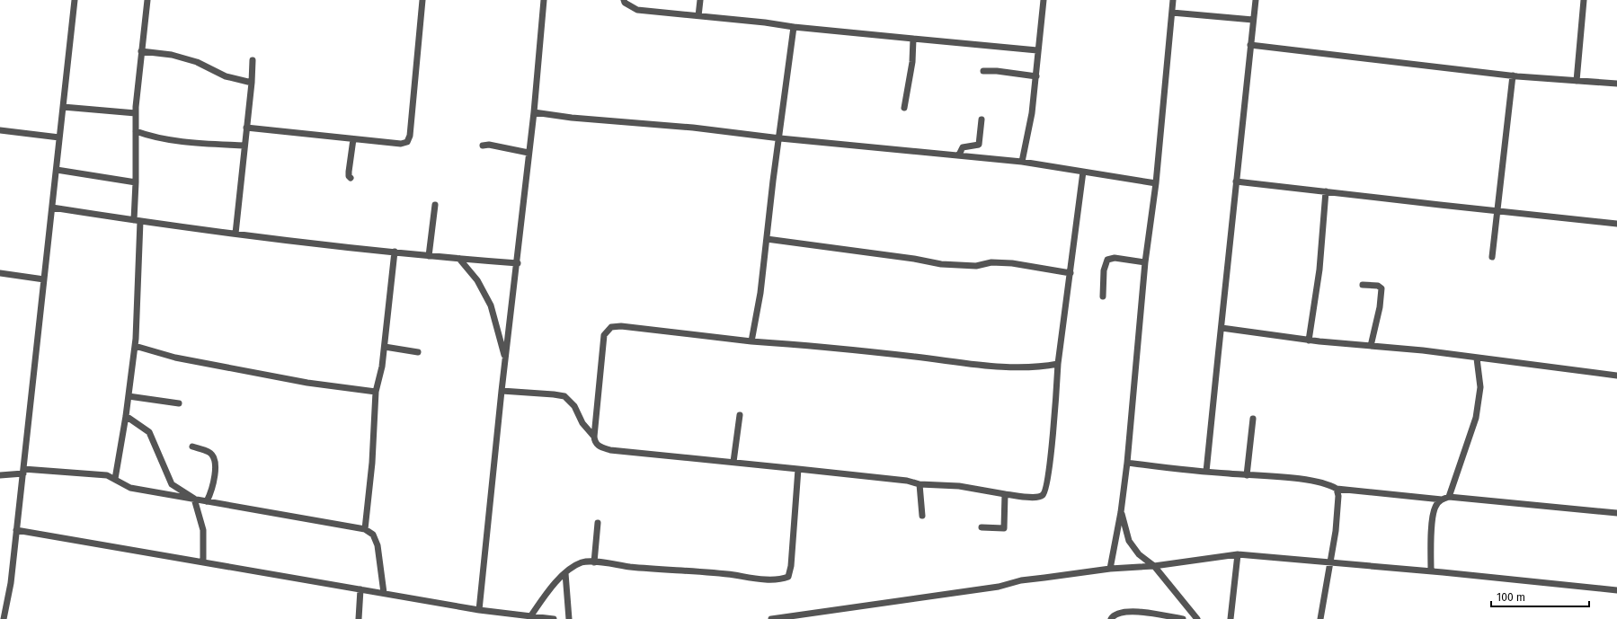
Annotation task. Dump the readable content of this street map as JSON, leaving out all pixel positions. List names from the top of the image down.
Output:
{
  "scale_bar": "100 m"
}
